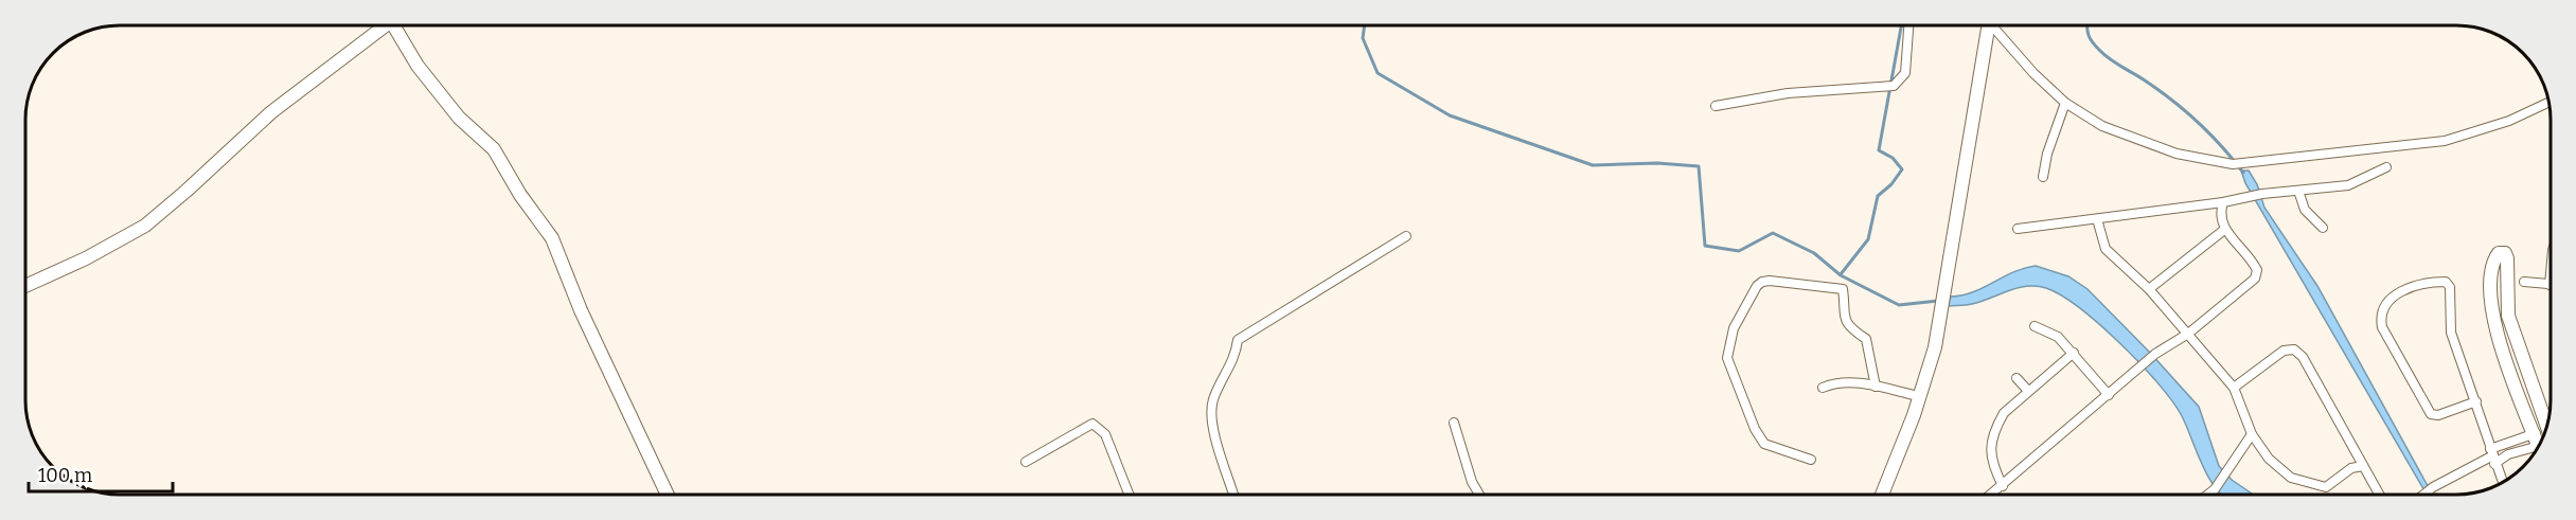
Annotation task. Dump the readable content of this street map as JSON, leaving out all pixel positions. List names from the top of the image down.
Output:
{
  "scale_bar": "100 m"
}
